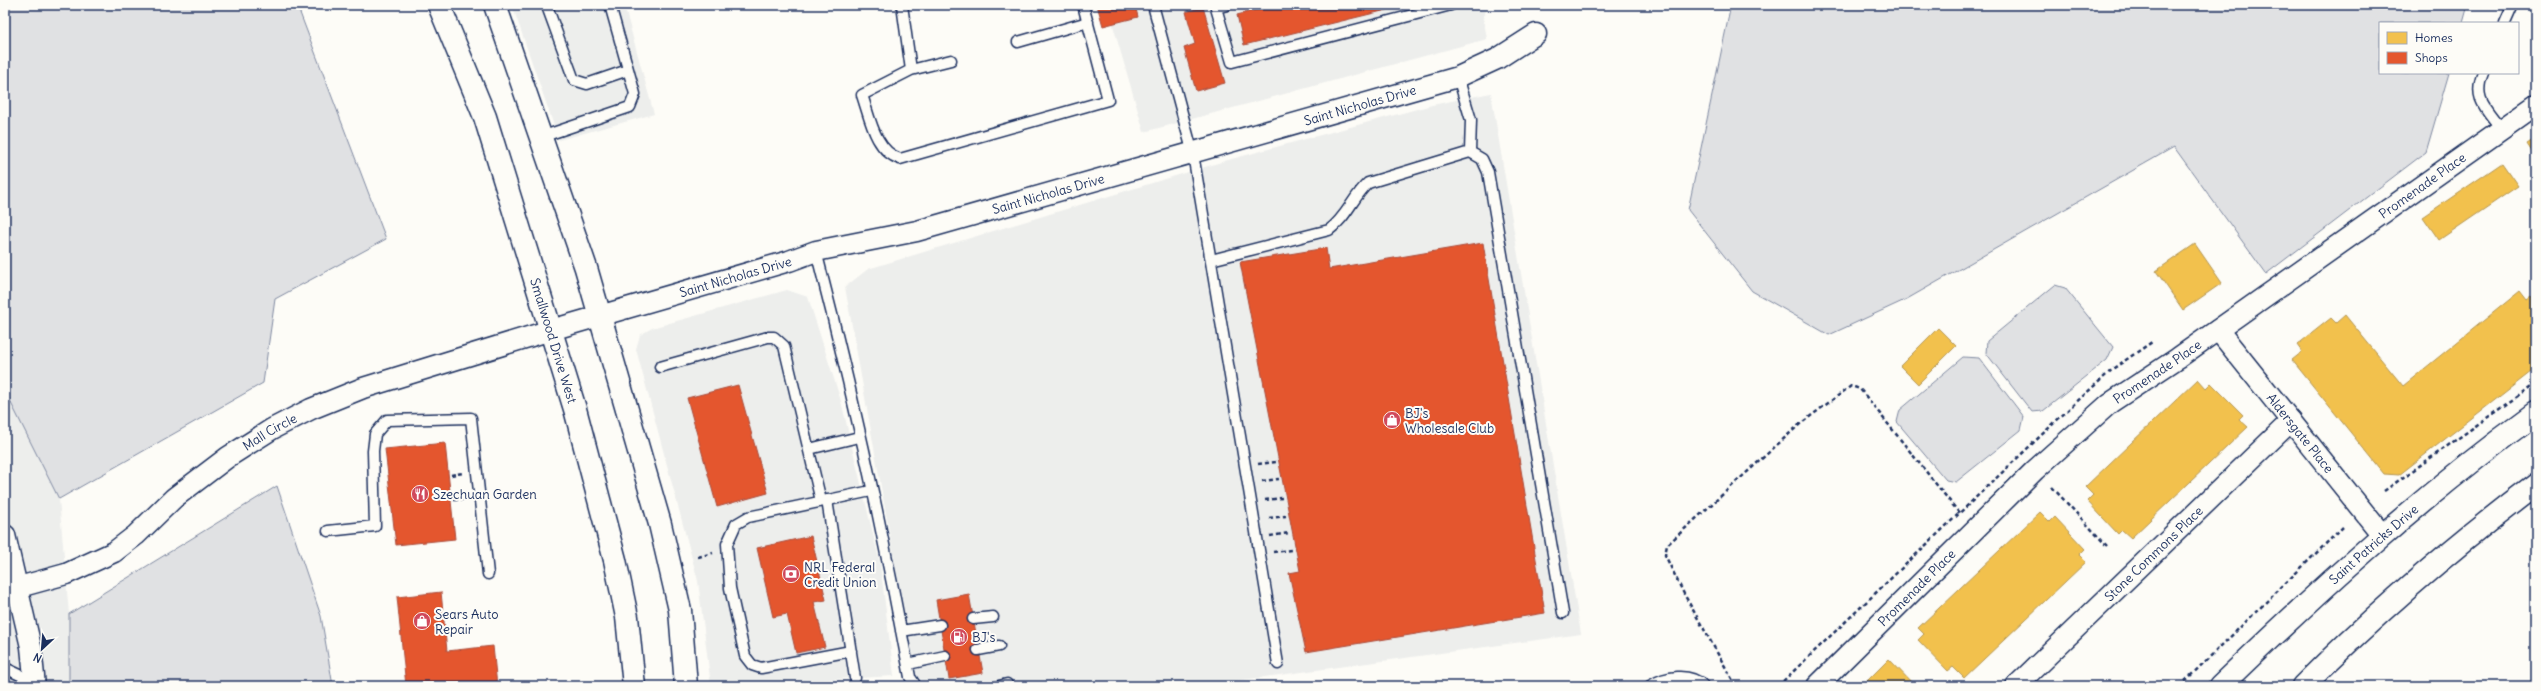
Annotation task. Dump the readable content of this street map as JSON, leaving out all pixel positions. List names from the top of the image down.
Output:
{
  "streets": {
    "main road": ["Smallwood Drive West", "Saint Patricks Drive"],
    "street": [
      "Saint Nicholas Drive",
      "Promenade Place",
      "Mall Circle",
      "Aldersgate Place",
      "Stone Commons Place"
    ]
  },
  "crossings": [
    ["Saint Nicholas Drive", "Smallwood Drive West"],
    ["Saint Nicholas Drive", "Mall Circle"],
    ["Promenade Place", "Aldersgate Place"],
    ["Smallwood Drive West", "Mall Circle"],
    ["Aldersgate Place", "Saint Patricks Drive"],
    ["Aldersgate Place", "Stone Commons Place"]
  ],
  "places": {
    "shop": ["BJ's Wholesale Club", "Sears Auto Repair"],
    "restaurant": ["Szechuan Garden"],
    "bank": ["NRL Federal Credit Union"],
    "fuel station": ["BJ's"]
  },
  "legend": ["Homes", "Shops"],
  "north": "bottom left"
}
